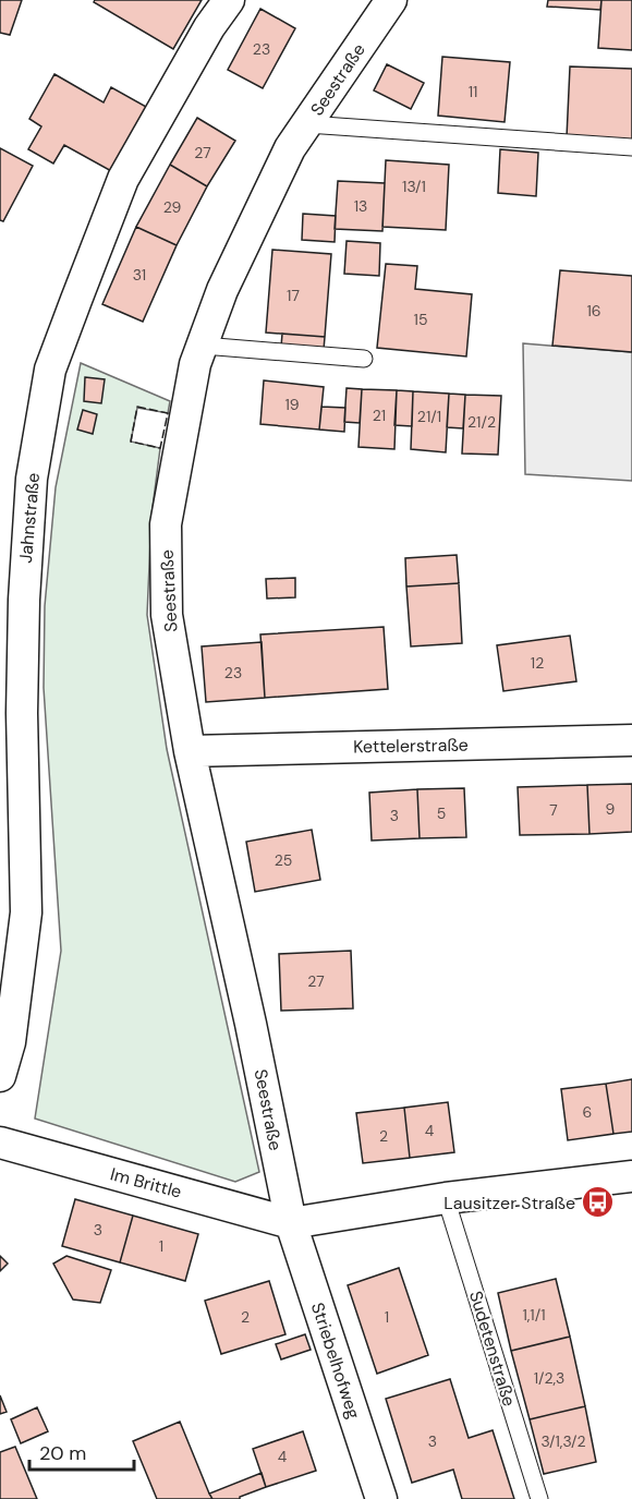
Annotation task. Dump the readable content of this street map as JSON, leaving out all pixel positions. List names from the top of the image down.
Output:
{
  "streets": {
    "street": [
      "Seestraße",
      "Jahnstraße",
      "Kettelerstraße",
      "Im Brittle",
      "Striebelhofweg"
    ],
    "lane": ["Sudetenstraße"]
  },
  "crossings": [
    ["Seestraße", "Kettelerstraße"],
    ["Seestraße", "Im Brittle"],
    ["Seestraße", "Striebelhofweg"],
    ["Im Brittle", "Striebelhofweg"]
  ],
  "places": {
    "bus stop": ["Lausitzer Straße"]
  },
  "house_numbers": [
    "23",
    "11",
    "27",
    "13/1",
    "13",
    "29",
    "31",
    "17",
    "16",
    "15",
    "19",
    "21",
    "21/1",
    "21/2",
    "12",
    "23",
    "9",
    "7",
    "5",
    "3",
    "25",
    "27",
    "6",
    "4",
    "2",
    "3",
    "1",
    "1,1/1",
    "2",
    "1",
    "1/2,3",
    "3",
    "3/1,3/2",
    "4"
  ],
  "scale_bar": "20 m"
}
